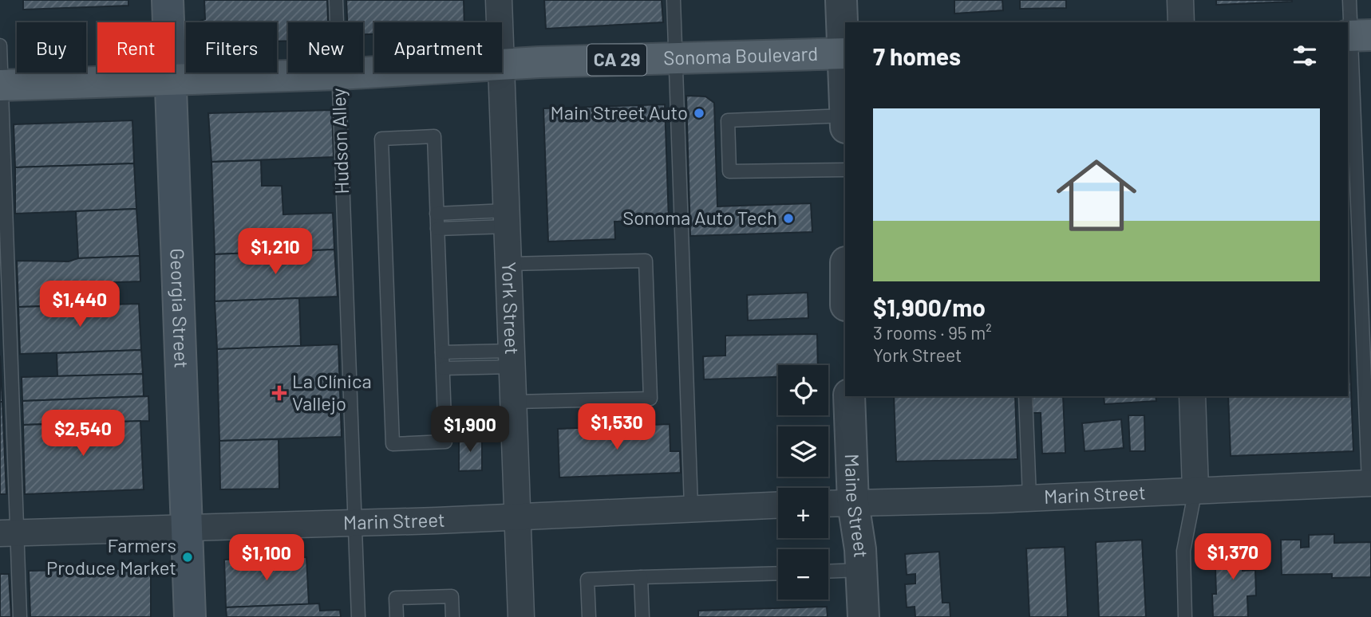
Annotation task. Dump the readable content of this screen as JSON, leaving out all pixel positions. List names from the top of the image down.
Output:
{
  "streets": {
    "main road": ["Sonoma Boulevard", "CA 29", "Georgia Street"],
    "street": ["York Street", "Marin Street", "Maine Street"],
    "lane": ["Hudson Alley"]
  },
  "crossings": [
    ["Sonoma Boulevard", "Hudson Alley"],
    ["Sonoma Boulevard", "Georgia Street"],
    ["Sonoma Boulevard", "York Street"],
    ["Hudson Alley", "Marin Street"],
    ["Georgia Street", "Marin Street"],
    ["York Street", "Marin Street"],
    ["Marin Street", "Maine Street"]
  ],
  "places": {
    "other": ["Main Street Auto", "Sonoma Auto Tech", "Farmers Produce Market"],
    "health": ["La Clínica Vallejo"]
  },
  "page": {
    "chip": [
      "Buy",
      "Rent",
      "Filters",
      "New",
      "Apartment"
    ],
    "heading": "7 homes",
    "list": [
      {
        "name": "$1,900/mo",
        "note": "3 rooms · 95 m² · York Street"
      }
    ],
    "price": [
      "$1,210",
      "$1,440",
      "$1,530",
      "$1,900",
      "$2,540",
      "$1,370",
      "$1,100"
    ],
    "map_buttons": ["+", "−"]
  }
}
